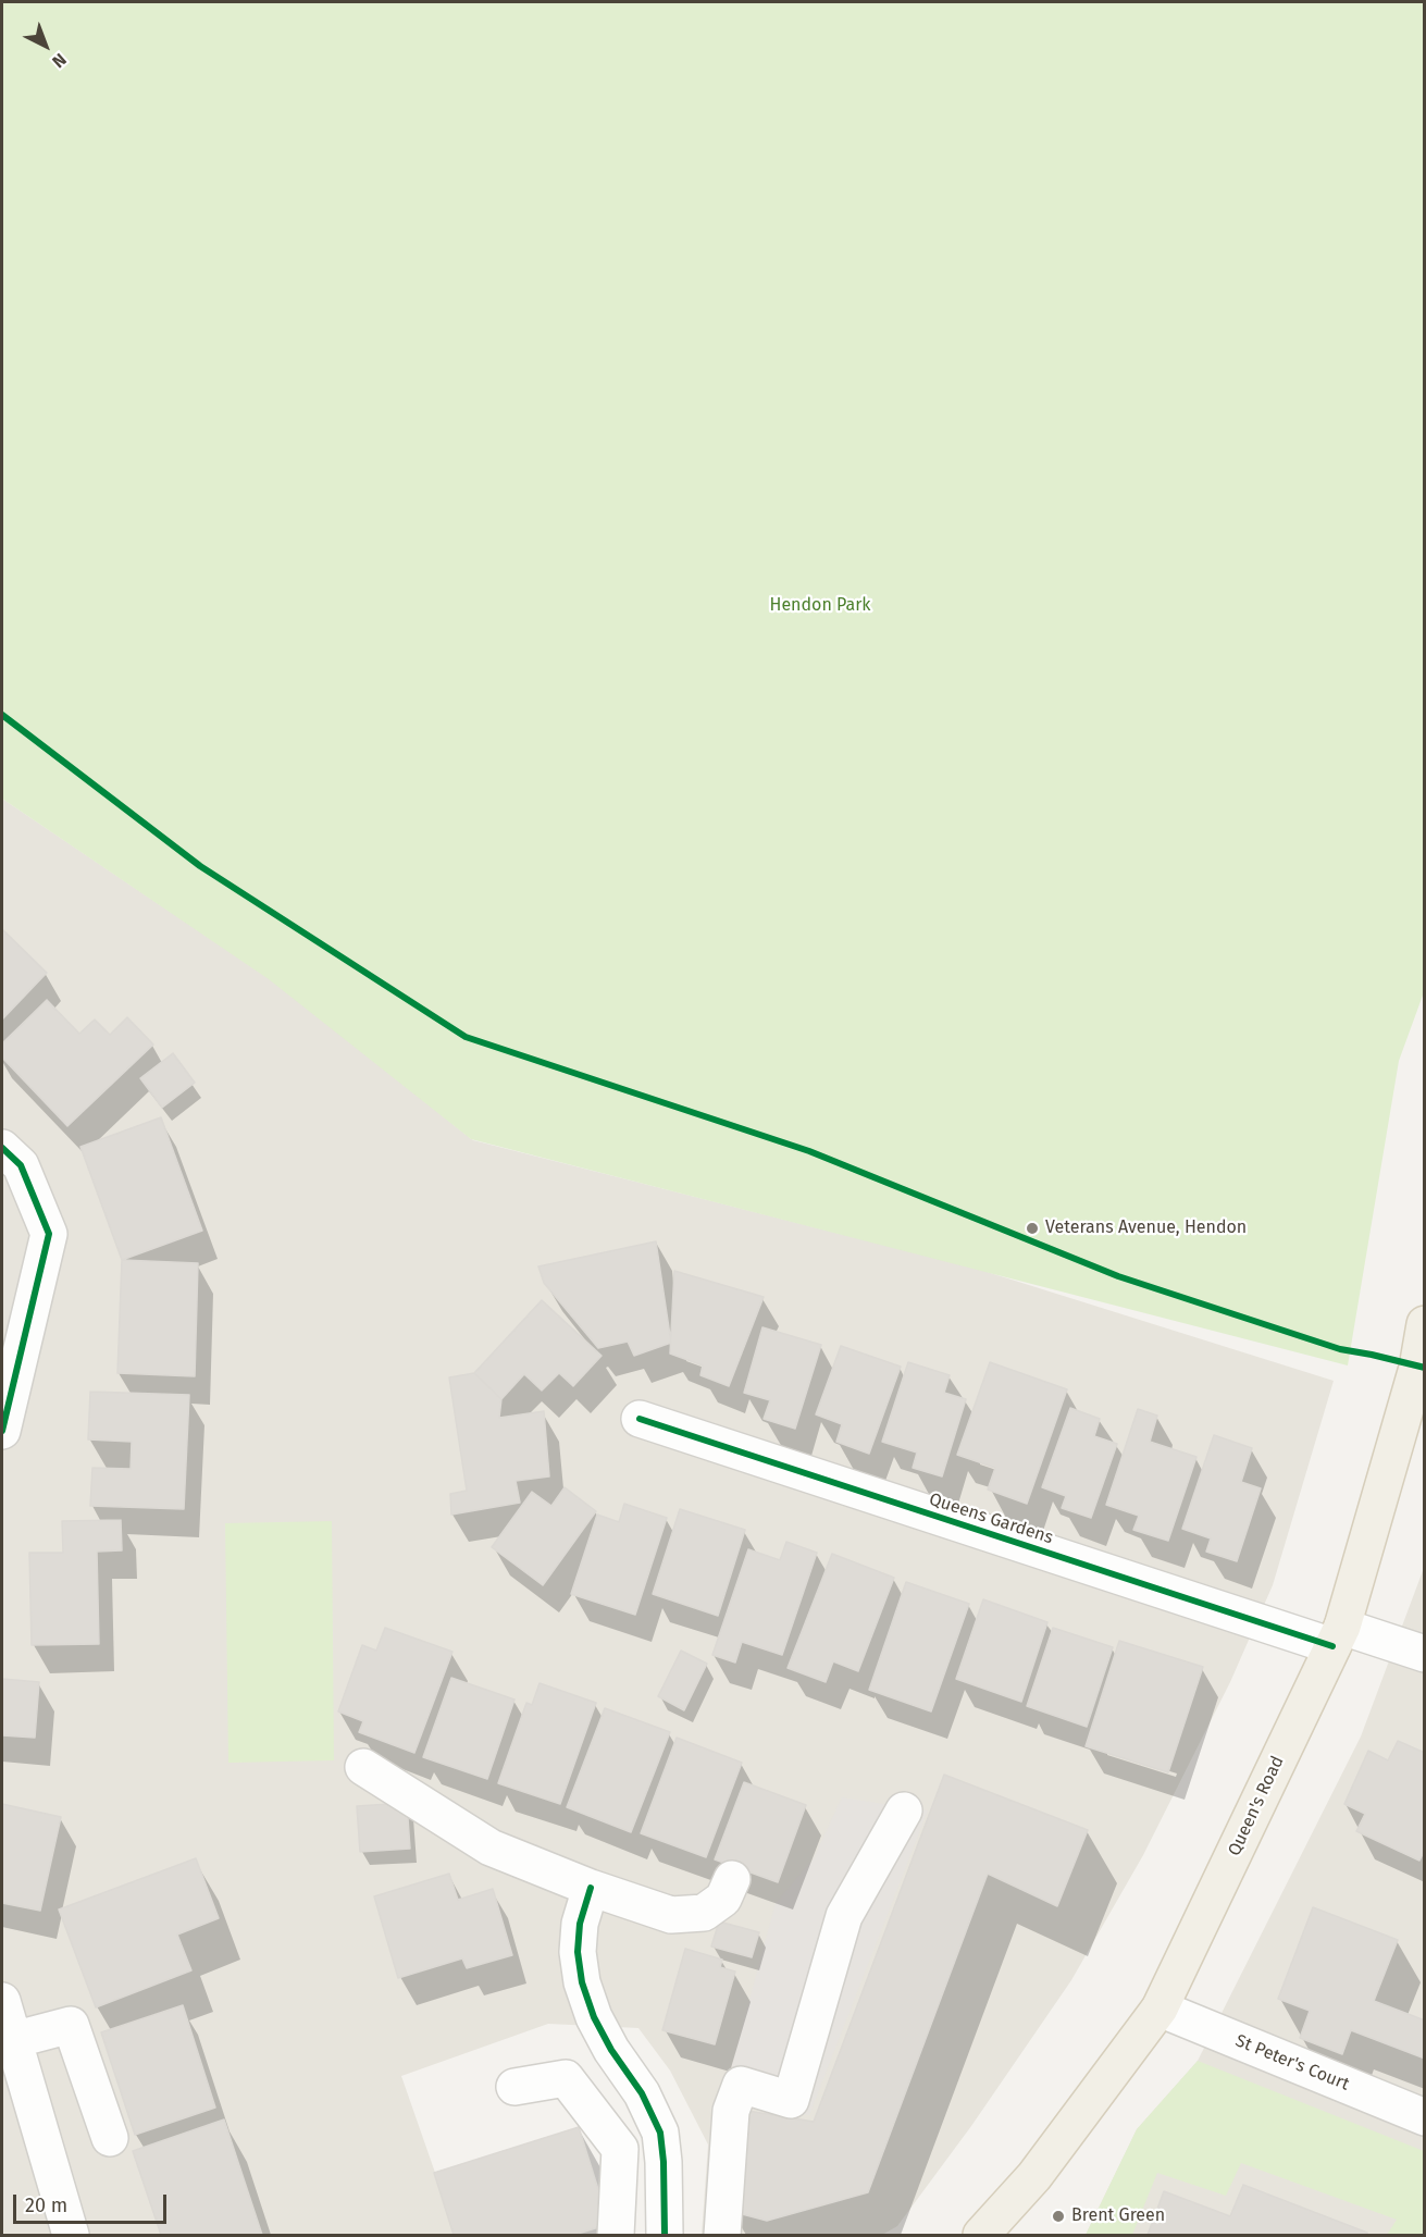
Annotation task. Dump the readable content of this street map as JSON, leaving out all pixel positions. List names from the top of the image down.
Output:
{
  "streets": {
    "main road": ["Queen's Road"],
    "street": ["Queens Gardens", "St Peter's Court"]
  },
  "crossings": [
    ["Queens Gardens", "Queen's Road"],
    ["Queen's Road", "St Peter's Court"]
  ],
  "parks": ["Hendon Park"],
  "places": ["Veterans Avenue, Hendon", "Brent Green"],
  "scale_bar": "20 m",
  "north": "bottom right"
}
